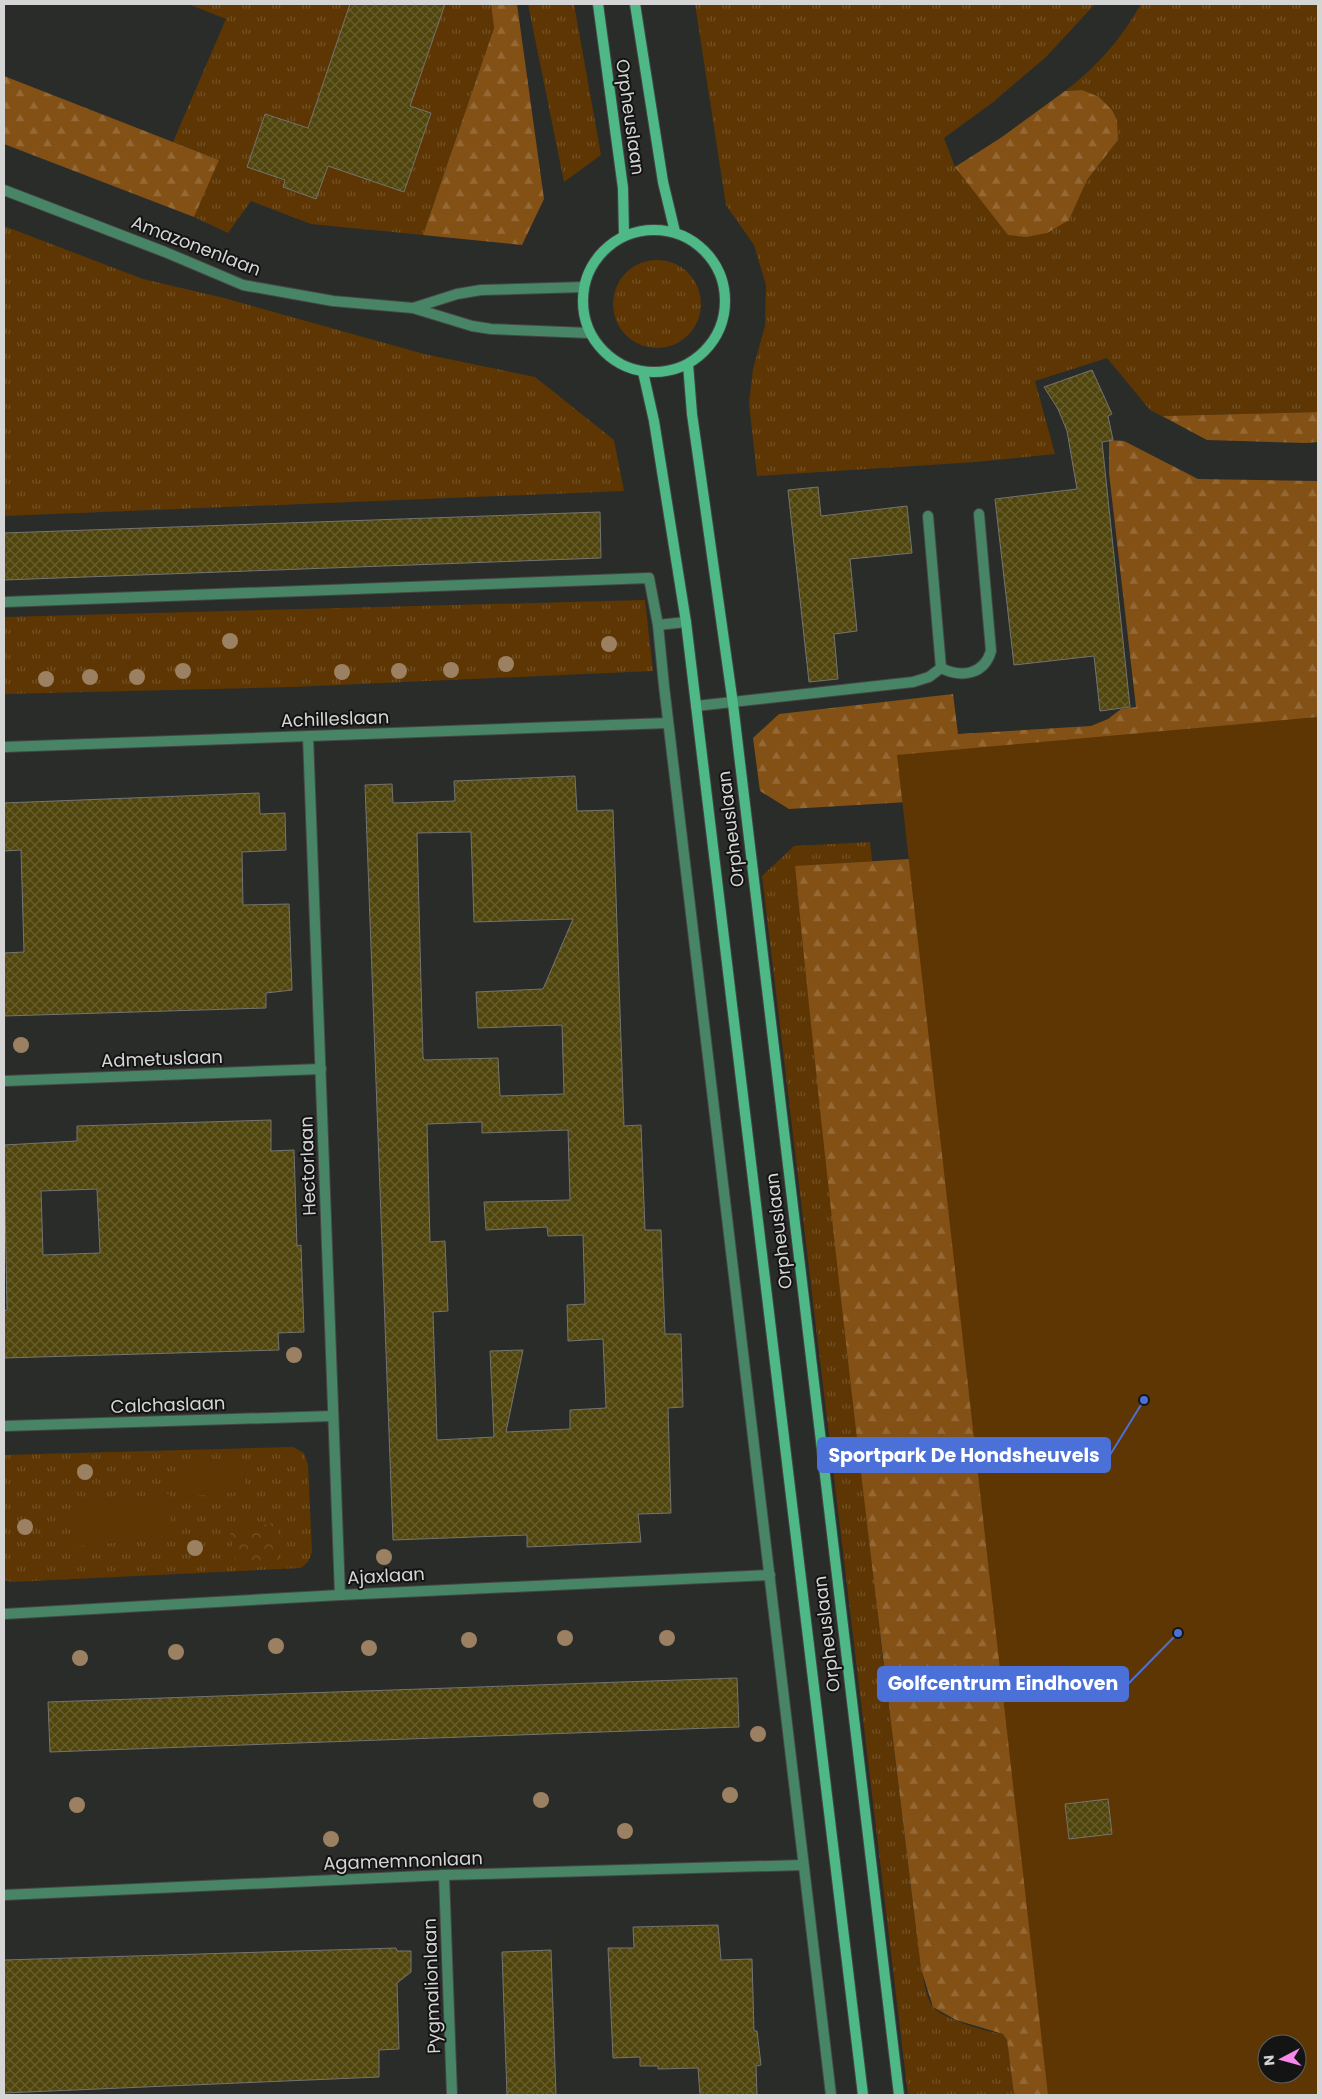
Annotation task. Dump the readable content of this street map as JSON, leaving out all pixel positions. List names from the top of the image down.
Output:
{
  "streets": {
    "main road": ["Orpheuslaan"],
    "street": [
      "Amazonenlaan",
      "Achilleslaan",
      "Admetuslaan",
      "Hectorlaan",
      "Calchaslaan",
      "Ajaxlaan",
      "Agamemnonlaan",
      "Pygmalionlaan"
    ]
  },
  "crossings": [
    ["Orpheuslaan", "Amazonenlaan"],
    ["Achilleslaan", "Hectorlaan"],
    ["Admetuslaan", "Hectorlaan"],
    ["Hectorlaan", "Calchaslaan"],
    ["Hectorlaan", "Ajaxlaan"],
    ["Agamemnonlaan", "Pygmalionlaan"]
  ],
  "places": ["Sportpark De Hondsheuvels", "Golfcentrum Eindhoven"],
  "north": "left"
}
